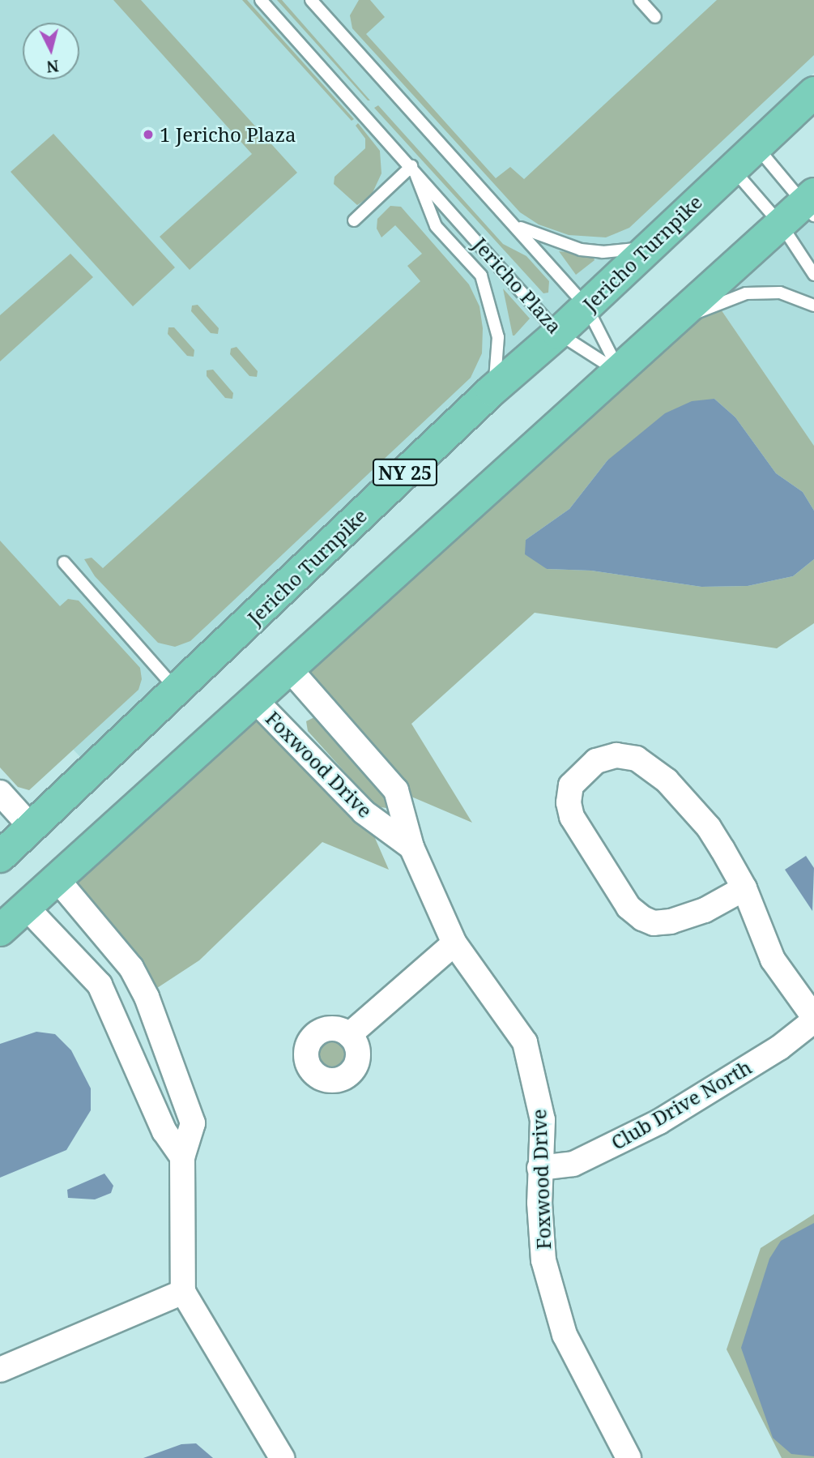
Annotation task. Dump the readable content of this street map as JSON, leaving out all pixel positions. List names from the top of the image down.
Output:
{
  "streets": {
    "main road": ["Jericho Turnpike", "NY 25"],
    "street": ["Foxwood Drive", "Club Drive North"],
    "lane": ["Jericho Plaza"]
  },
  "crossings": [
    ["Jericho Turnpike", "Jericho Plaza"],
    ["Foxwood Drive", "Club Drive North"]
  ],
  "places": ["1 Jericho Plaza"],
  "north": "bottom"
}
